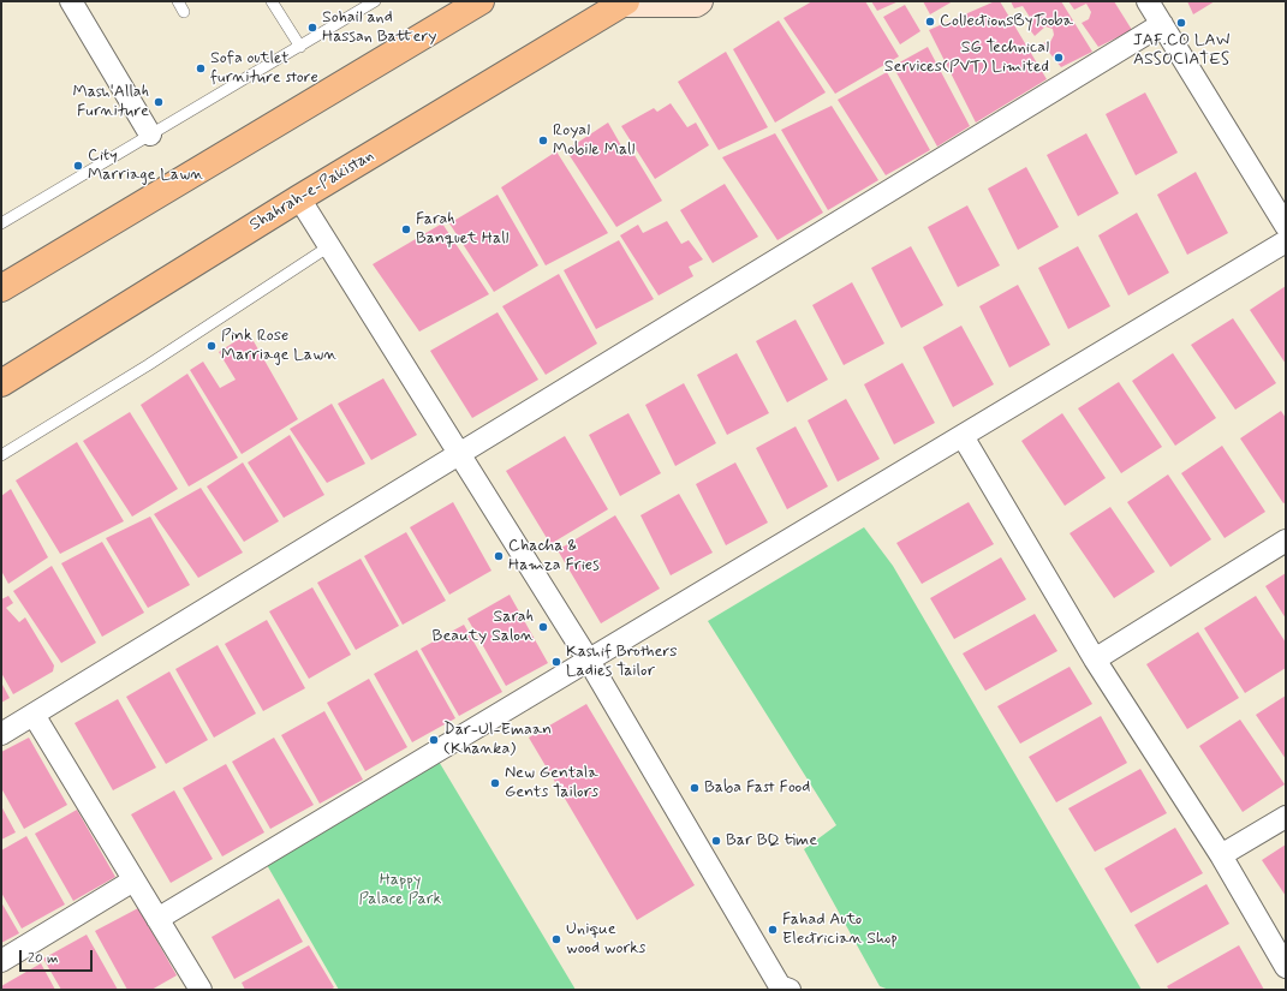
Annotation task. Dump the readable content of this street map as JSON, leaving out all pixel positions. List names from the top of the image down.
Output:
{
  "streets": {
    "highway": ["Shahrah-e-Pakistan"]
  },
  "parks": ["Happy Palace Park"],
  "places": [
    "CollectionsByTooba",
    "JAF.CO LAW ASSOCIATES",
    "Sohail and Hassan Battery",
    "SG Technical Services(PVT) Limited",
    "Sofa outlet furniture store",
    "Mash'Allah Furniture",
    "Royal Mobile Mall",
    "City Marriage Lawn",
    "Farah Banquet Hall",
    "Pink Rose Marriage Lawn",
    "Chacha & Hamza Fries",
    "Sarah Beauty Salon",
    "Kashif Brothers Ladies Tailor",
    "Dar-Ul-Emaan (Khanka)",
    "New Gentala Gents Tailors",
    "Baba Fast Food",
    "Bar BQ time",
    "Fahad Auto Electrician Shop",
    "Unique wood works"
  ],
  "scale_bar": "20 m"
}
